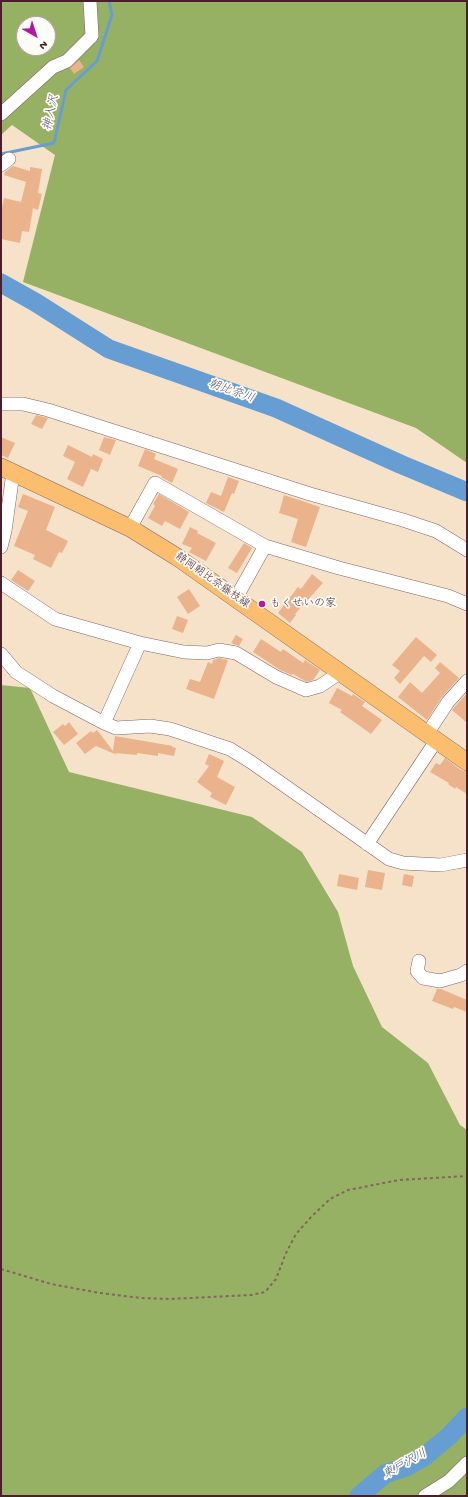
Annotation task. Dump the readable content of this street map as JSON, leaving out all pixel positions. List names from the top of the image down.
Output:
{
  "streets": {
    "main road": ["静岡朝比奈藤枝線"]
  },
  "water": ["神入沢", "朝比奈川", "東戸沢川"],
  "places": ["もくせいの家"],
  "north": "bottom right"
}
